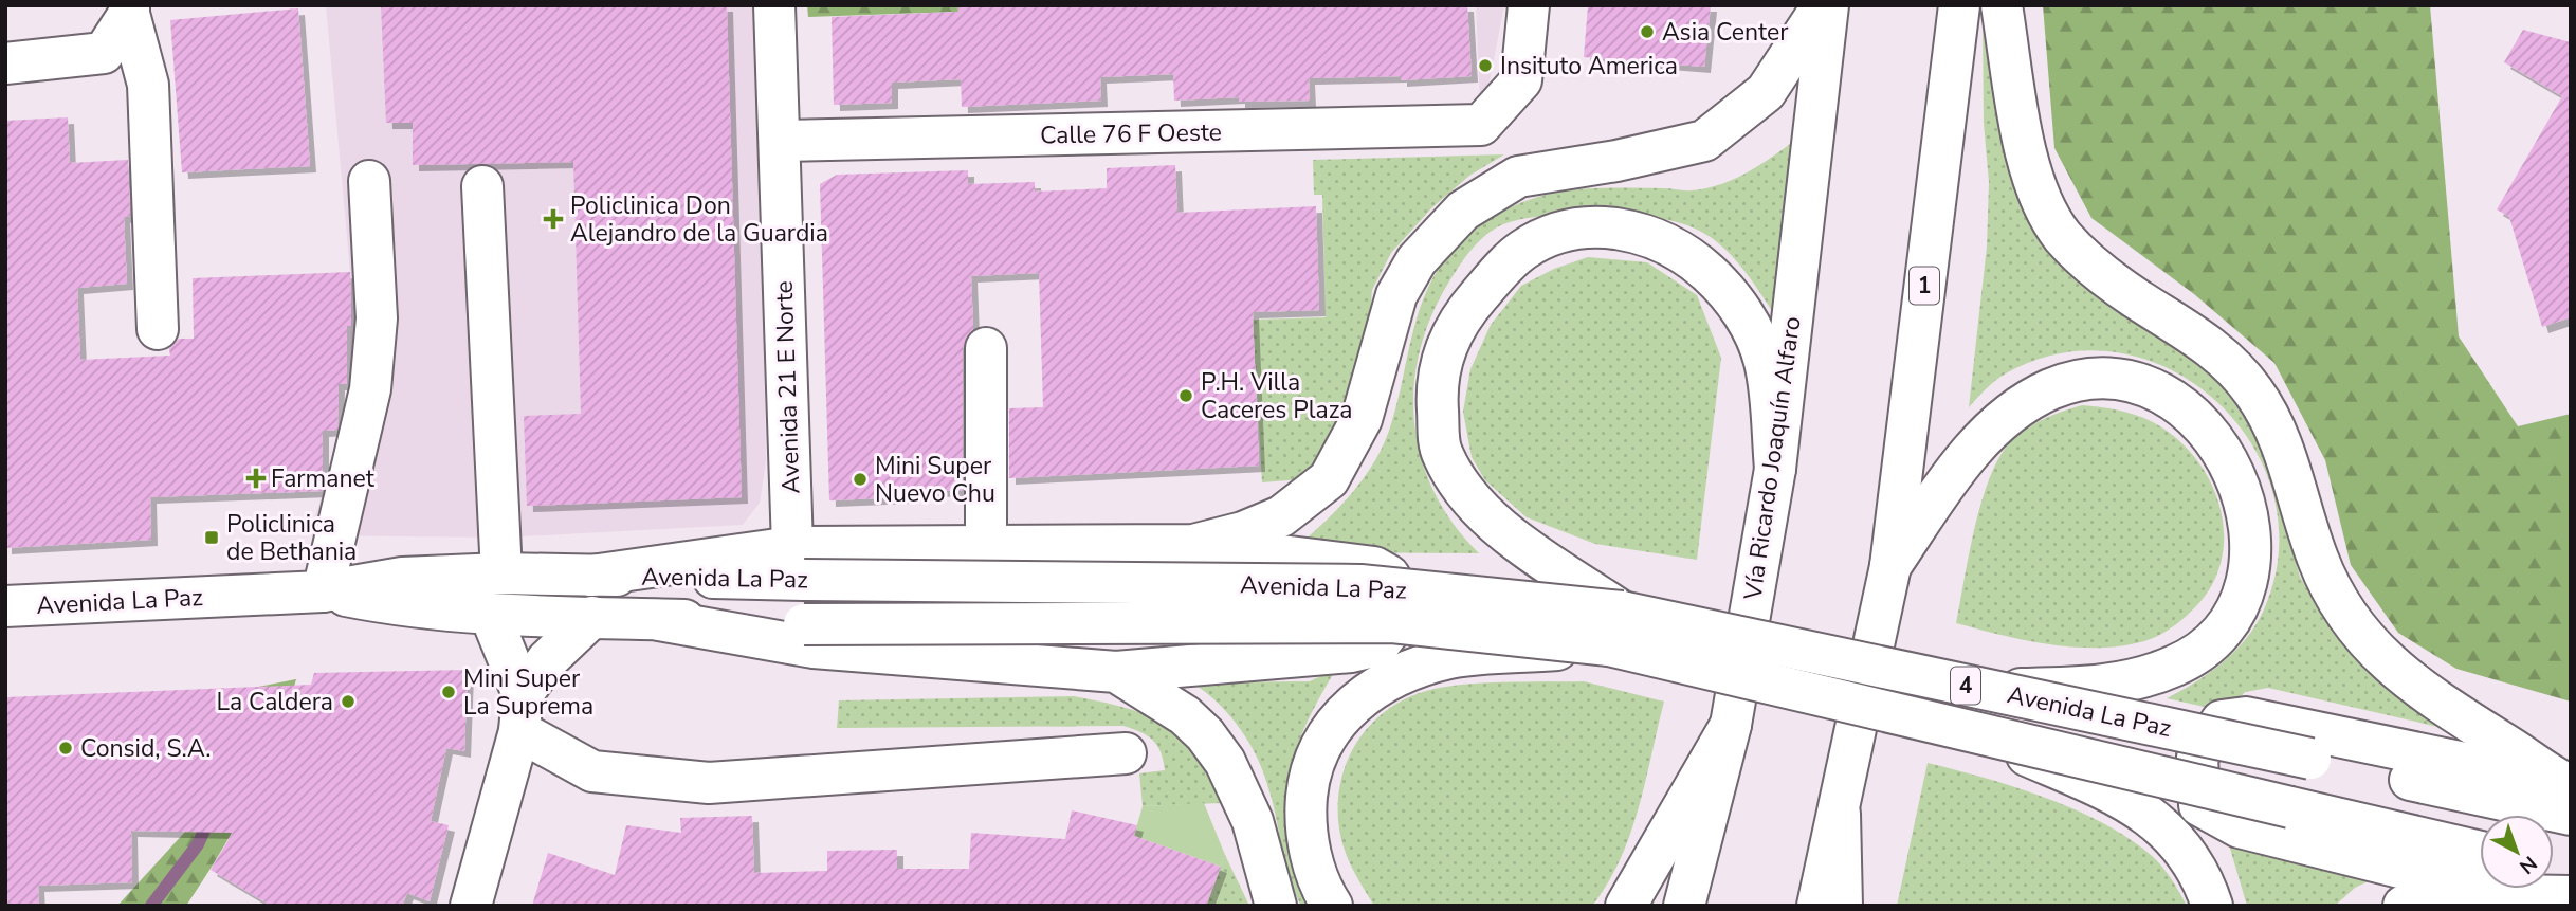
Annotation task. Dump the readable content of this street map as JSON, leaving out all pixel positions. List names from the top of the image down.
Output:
{
  "streets": {
    "main road": [
      "Calle 76 F Oeste",
      "1",
      "Avenida 21 E Norte",
      "Vía Ricardo Joaquín Alfaro",
      "Avenida La Paz",
      "4"
    ]
  },
  "crossings": [
    ["Calle 76 F Oeste", "Avenida 21 E Norte"],
    ["Avenida 21 E Norte", "Avenida La Paz"]
  ],
  "places": {
    "other": [
      "Asia Center",
      "Insituto America",
      "P.H. Villa Caceres Plaza",
      "Mini Super Nuevo Chu",
      "Mini Super La Suprema",
      "La Caldera",
      "Consid, S.A."
    ],
    "health": ["Policlinica Don Alejandro de la Guardia", "Farmanet"],
    "transit": ["Policlinica de Bethania"]
  },
  "north": "bottom right"
}
